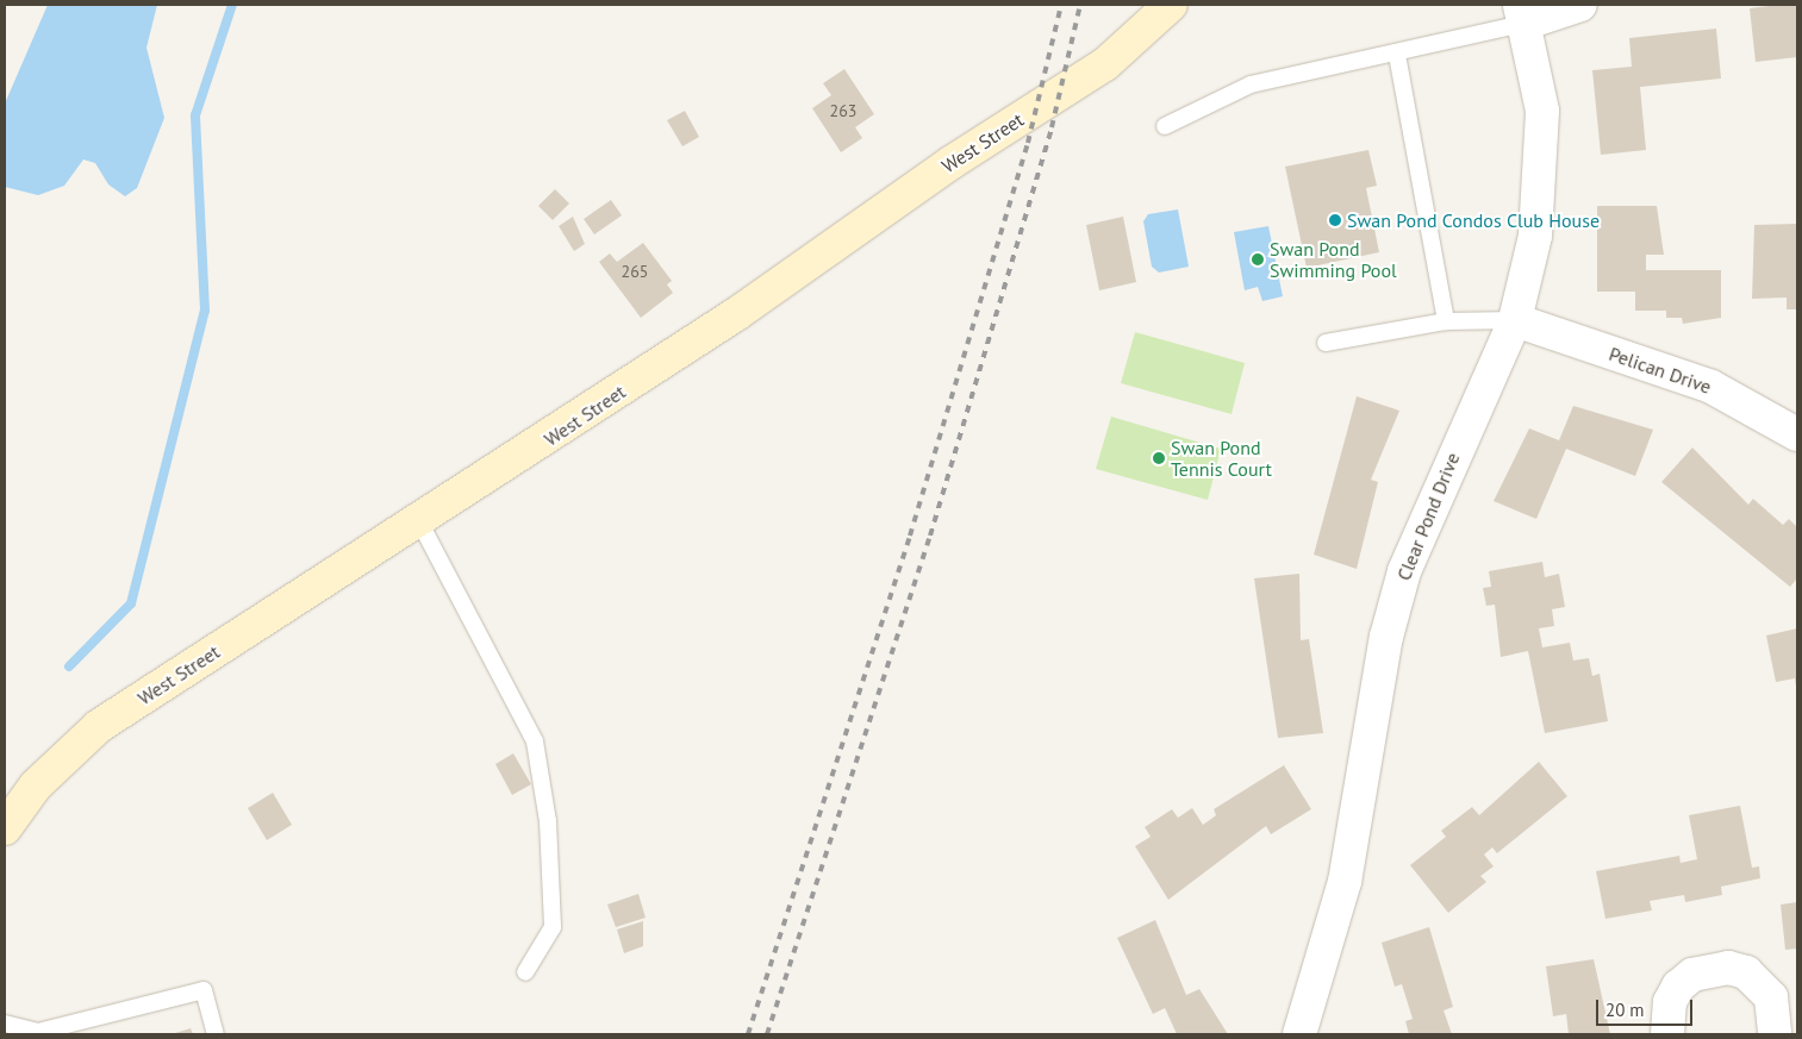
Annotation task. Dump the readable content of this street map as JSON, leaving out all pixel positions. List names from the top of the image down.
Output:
{
  "streets": {
    "street": ["West Street", "Pelican Drive", "Clear Pond Drive"]
  },
  "crossings": [
    ["Pelican Drive", "Clear Pond Drive"]
  ],
  "places": ["Swan Pond Condos Club House", "Swan Pond Swimming Pool", "Swan Pond Tennis Court"],
  "house_numbers": ["263", "265"],
  "scale_bar": "20 m"
}
